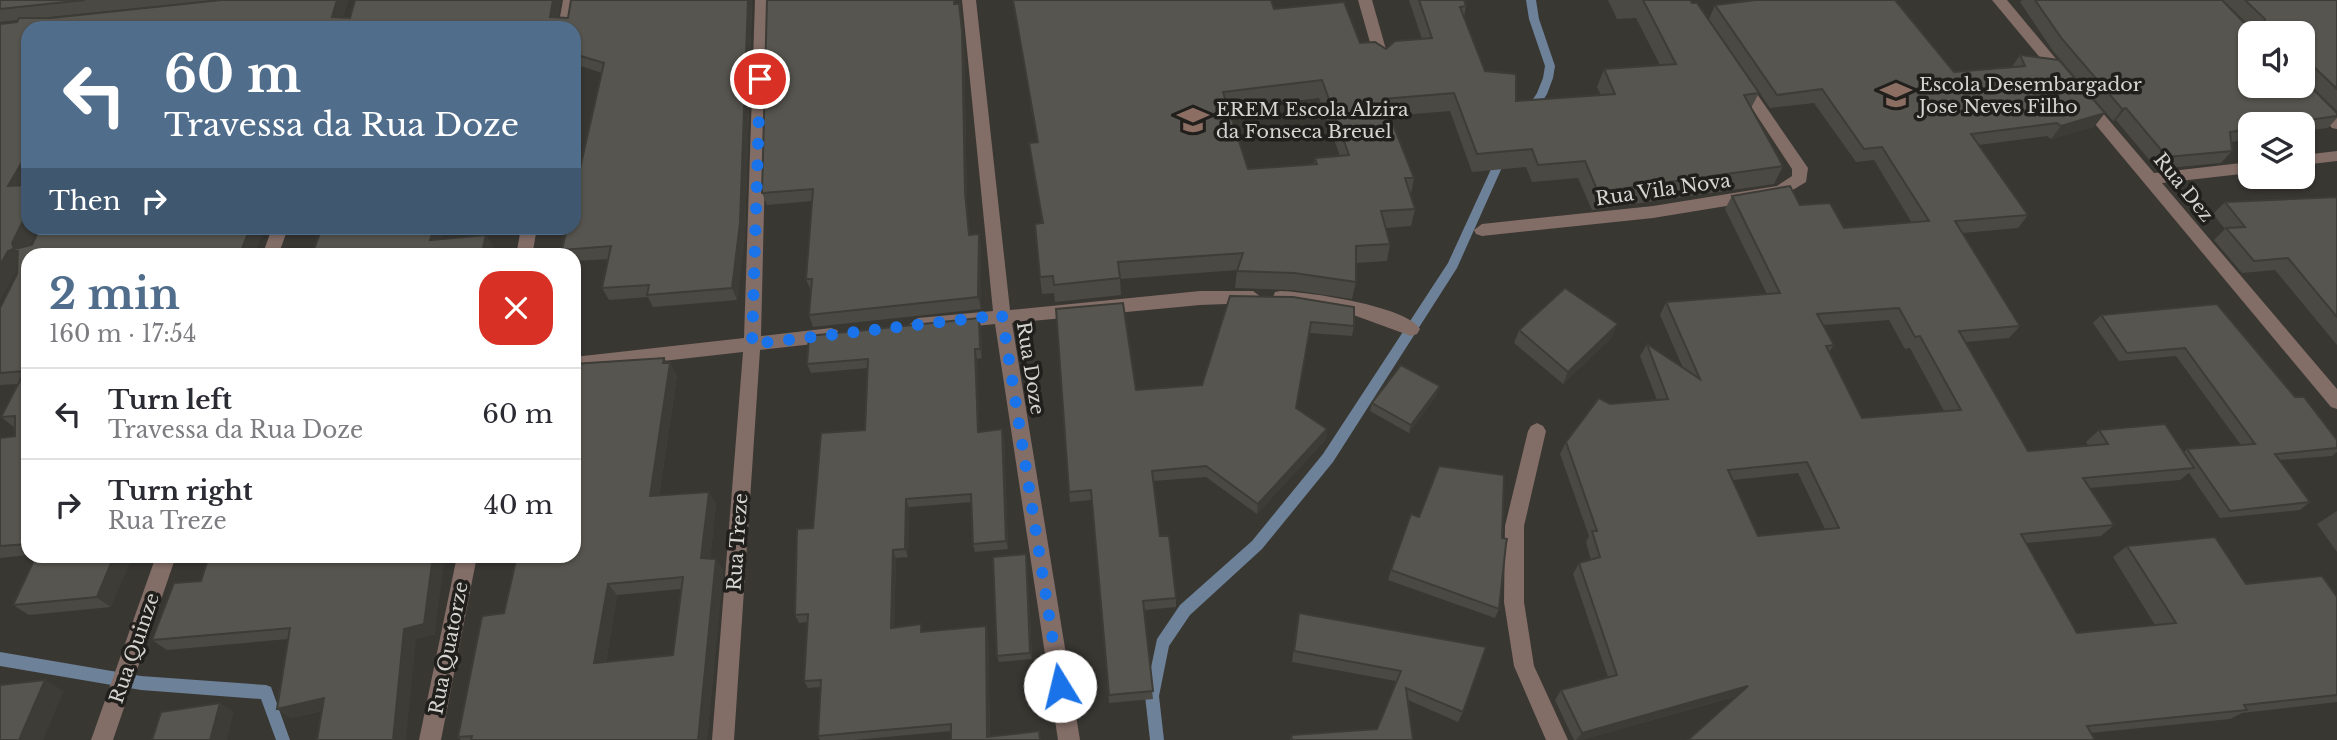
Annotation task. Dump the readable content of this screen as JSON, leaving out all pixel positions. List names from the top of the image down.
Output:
{
  "streets": {
    "street": [
      "Rua Dez",
      "Rua Vila Nova",
      "Rua Doze",
      "Rua Treze",
      "Rua Quinze",
      "Rua Quatorze"
    ]
  },
  "places": {
    "school or university": ["Escola Desembargador Jose Neves Filho", "EREM Escola Alzira da Fonseca Breuel"]
  },
  "page": {
    "turn": ["60 m", "Travessa da Rua Doze"],
    "then": "Then",
    "heading": ["2 min", "160 m · 17:54"],
    "list": [
      {
        "name": "Turn left",
        "note": "Travessa da Rua Doze",
        "value": "60 m"
      },
      {
        "name": "Turn right",
        "note": "Rua Treze",
        "value": "40 m"
      }
    ]
  }
}
